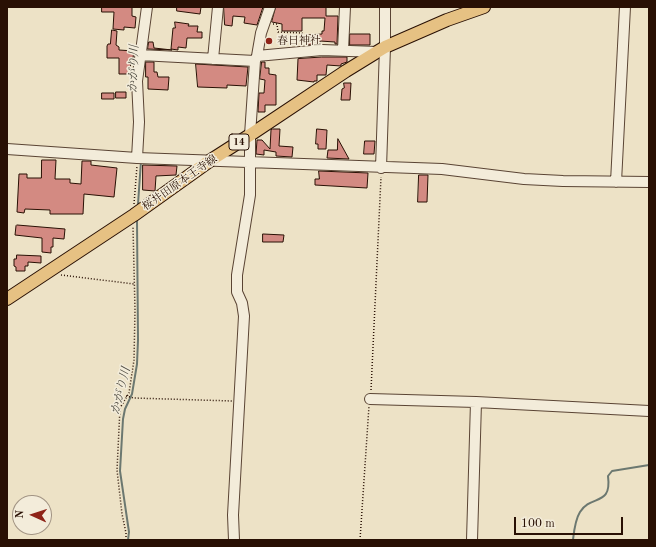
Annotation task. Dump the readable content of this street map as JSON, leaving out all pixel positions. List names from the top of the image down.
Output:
{
  "streets": {
    "main road": ["14", "桜井田原本王寺線"]
  },
  "water": ["かがり川"],
  "places": ["春日神社"],
  "scale_bar": "100 m",
  "north": "left"
}
